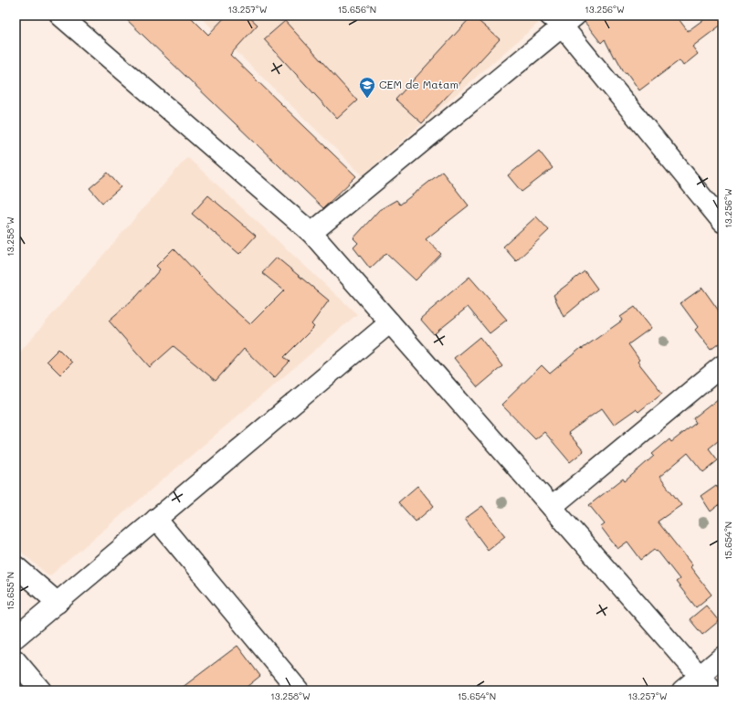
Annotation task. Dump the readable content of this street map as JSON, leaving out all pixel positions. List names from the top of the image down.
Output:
{
  "places": {
    "school or university": ["CEM de Matam"]
  },
  "coordinates": [
    "13.257°W",
    "15.656°N",
    "13.256°W",
    "13.258°W",
    "15.654°N",
    "15.655°N"
  ]
}
